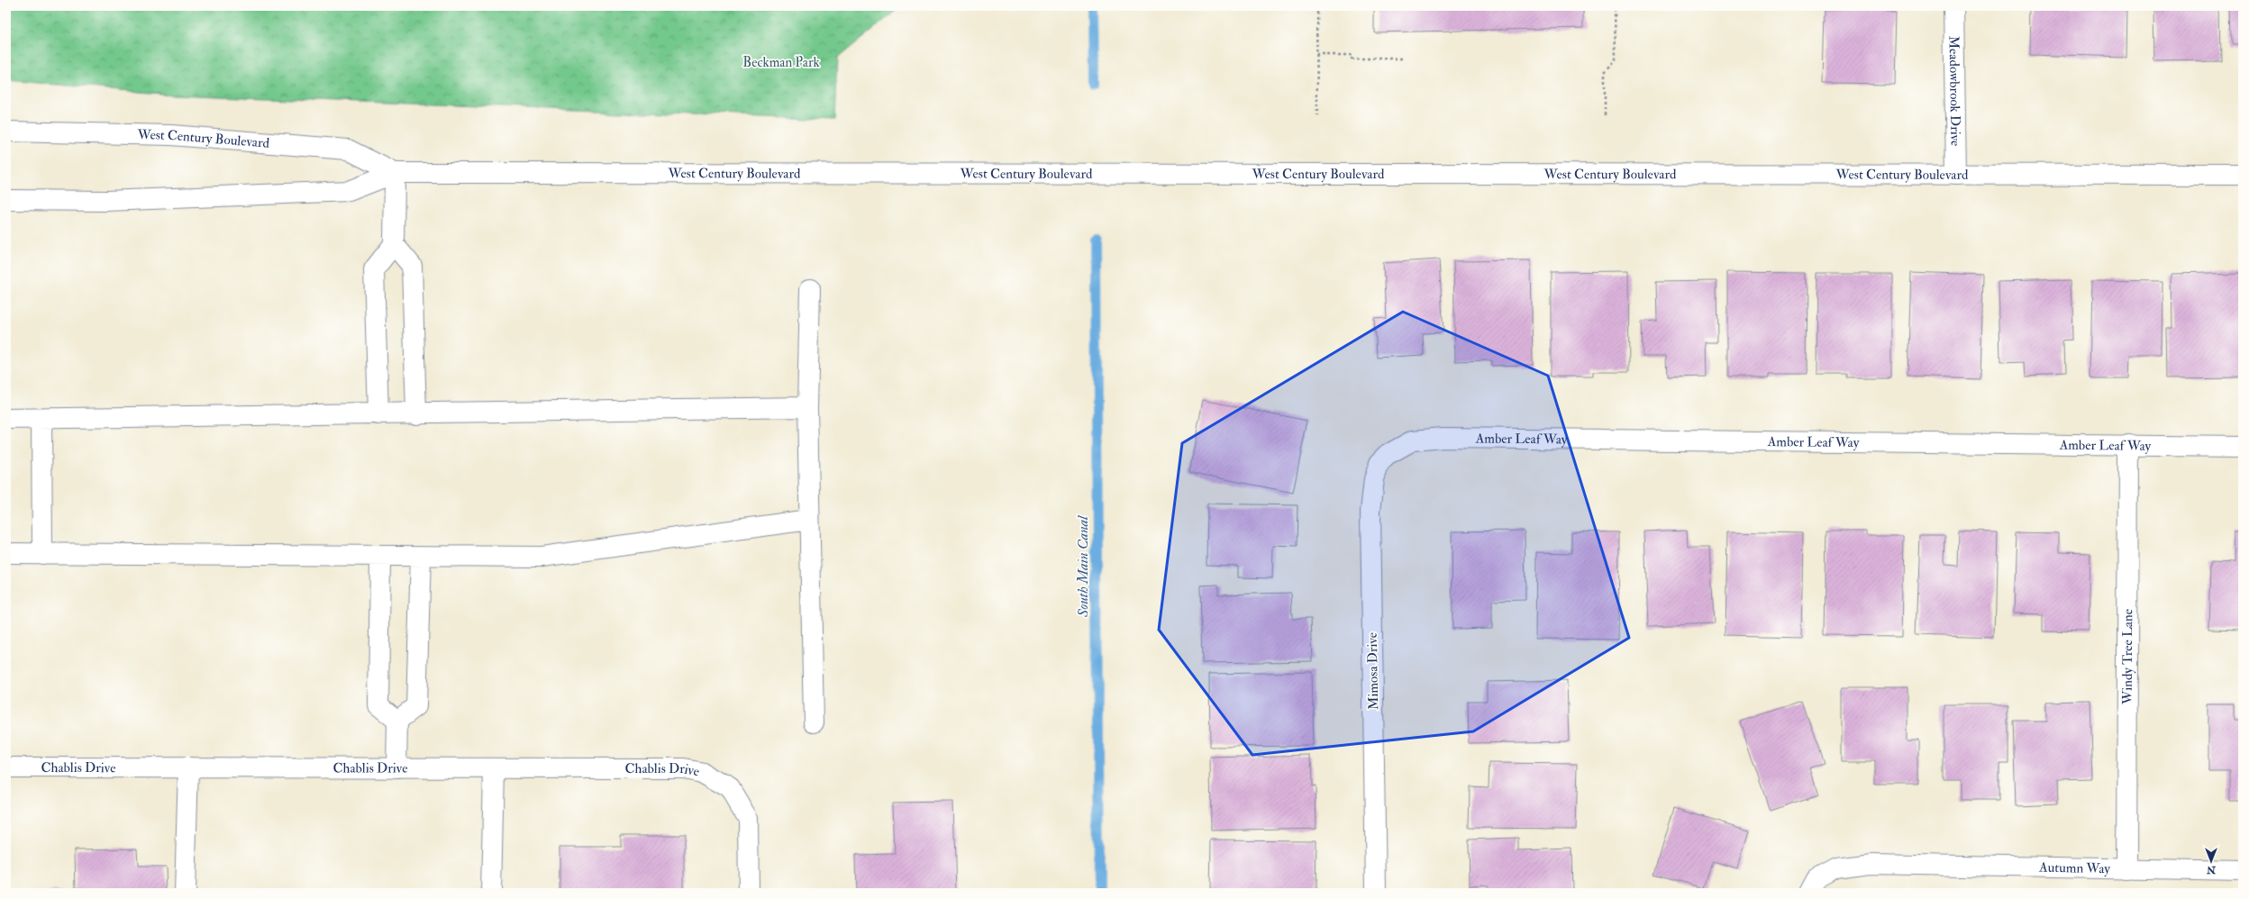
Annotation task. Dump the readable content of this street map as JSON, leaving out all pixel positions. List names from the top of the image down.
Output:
{
  "streets": {
    "street": [
      "Meadowbrook Drive",
      "West Century Boulevard",
      "Amber Leaf Way",
      "Windy Tree Lane",
      "Mimosa Drive",
      "Chablis Drive",
      "Autumn Way"
    ]
  },
  "crossings": [
    ["Meadowbrook Drive", "West Century Boulevard"],
    ["Amber Leaf Way", "Windy Tree Lane"],
    ["Amber Leaf Way", "Mimosa Drive"],
    ["Windy Tree Lane", "Autumn Way"]
  ],
  "water": ["South Main Canal"],
  "parks": ["Beckman Park"],
  "north": "bottom"
}
